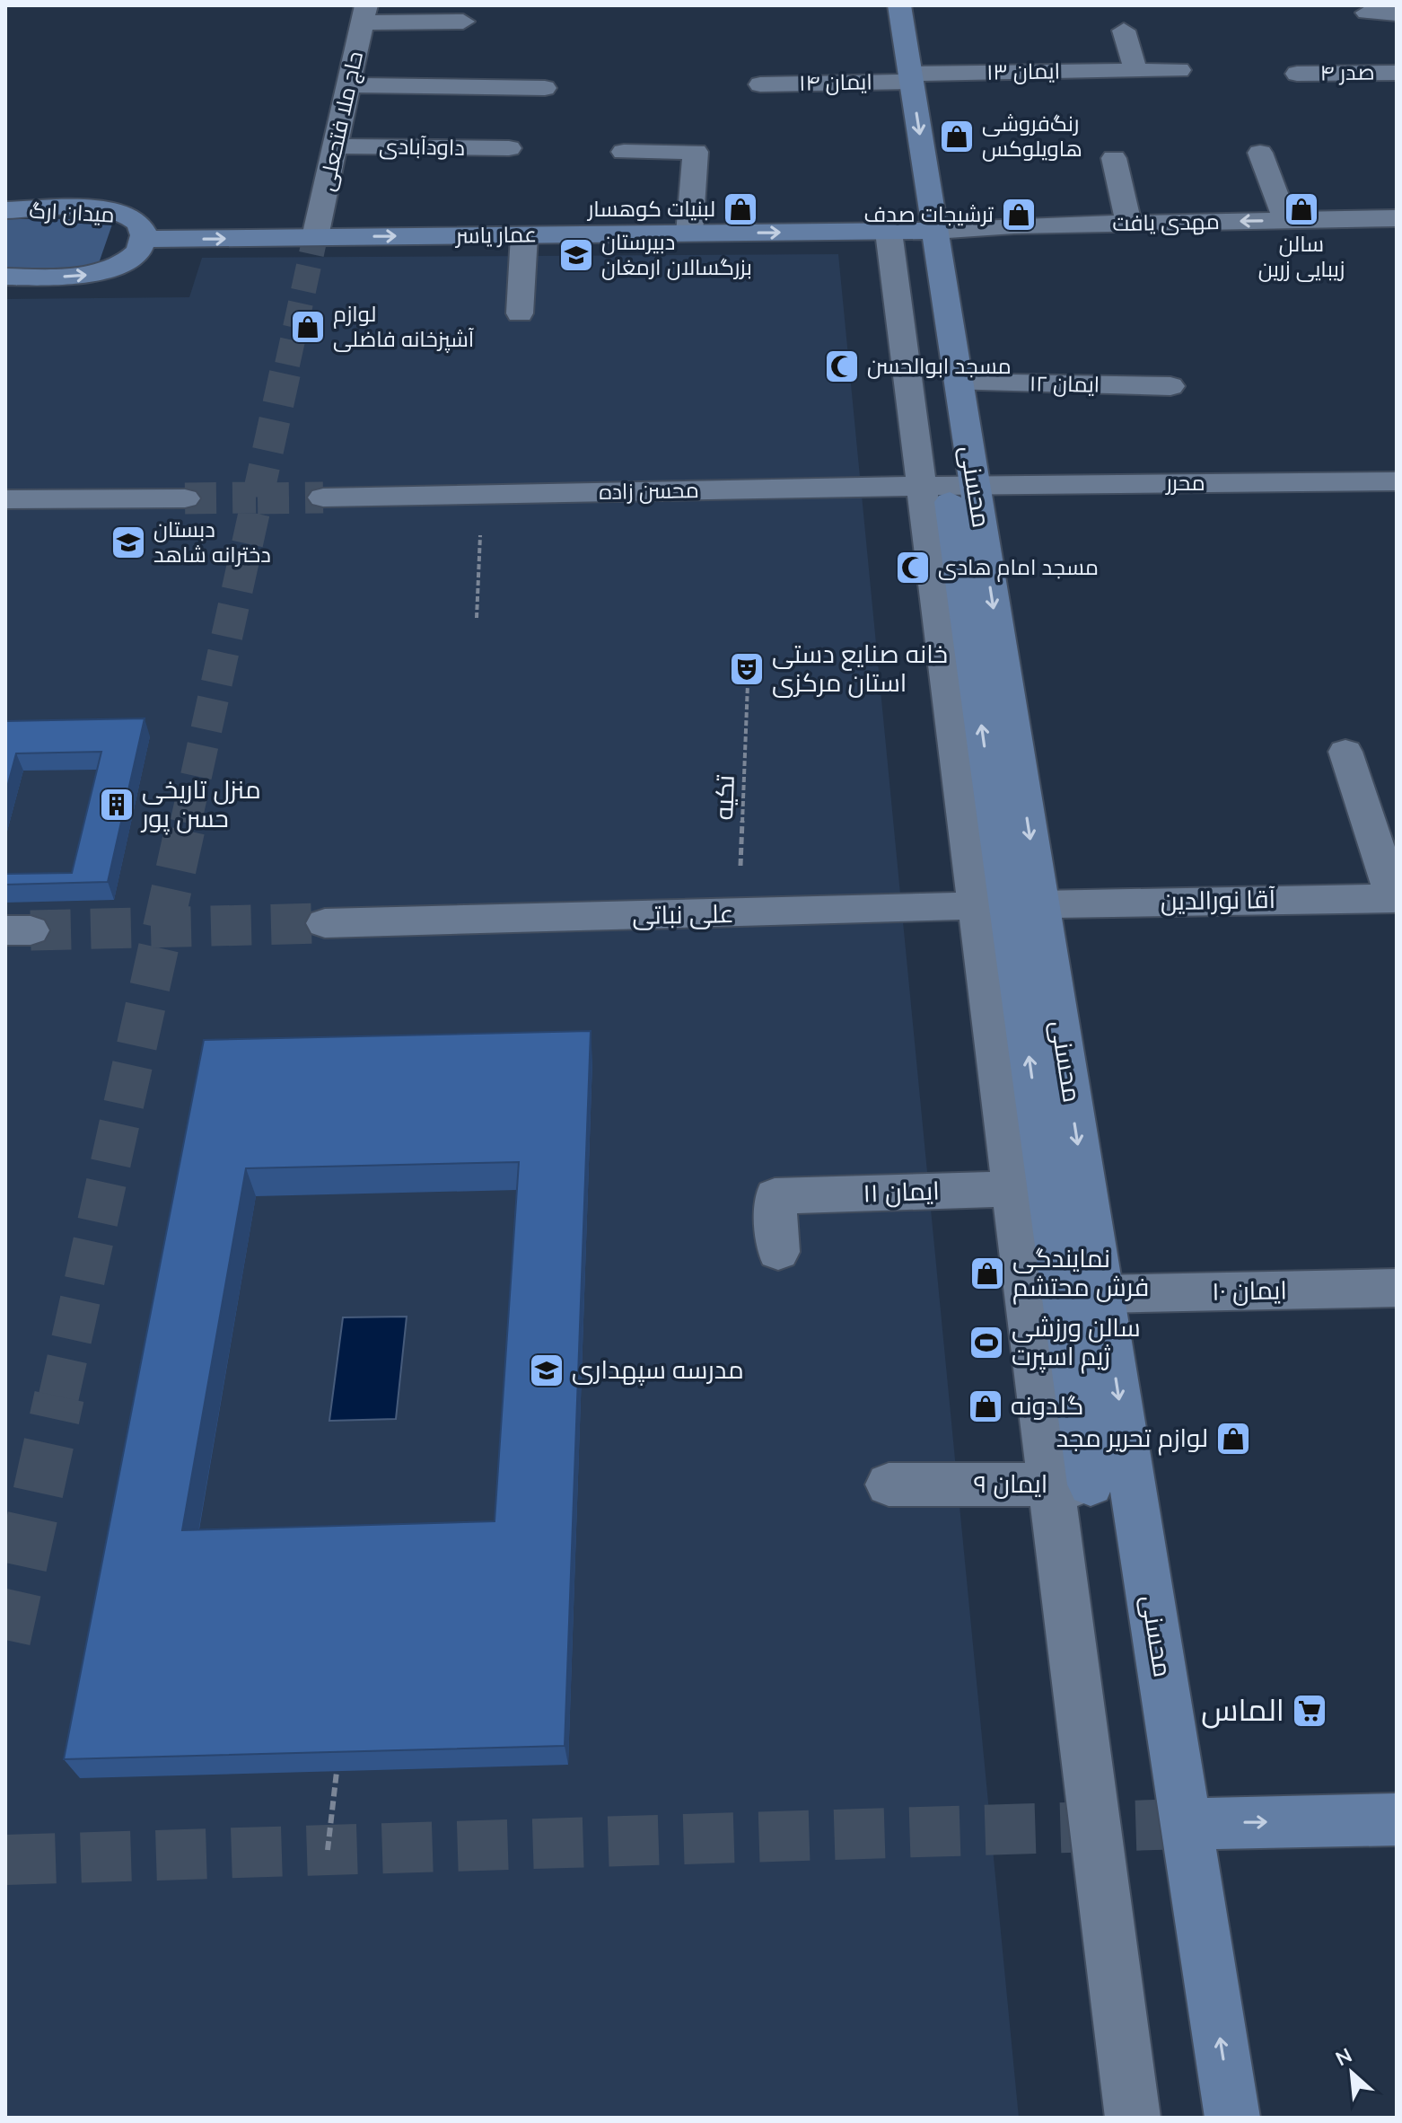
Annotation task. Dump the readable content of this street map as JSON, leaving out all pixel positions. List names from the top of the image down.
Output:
{
  "streets": {
    "street": [
      "ایمان ۱۳",
      "صدر ۴",
      "ایمان ۱۴",
      "حاج ملا فتحعلی",
      "داودآبادی",
      "میدان ارگ",
      "مهدی یافت",
      "عمار یاسر",
      "ایمان ۱۲",
      "محرر",
      "محسنی",
      "محسن زاده",
      "آقا نورالدین",
      "علی نباتی",
      "ایمان ۱۱",
      "ایمان ۱۰",
      "ایمان ۹"
    ],
    "path": ["تکیه"]
  },
  "crossings": [
    ["ایمان ۱۳", "ایمان ۱۴"],
    ["ایمان ۱۳", "محسنی"],
    ["ایمان ۱۴", "محسنی"],
    ["حاج ملا فتحعلی", "داودآبادی"],
    ["حاج ملا فتحعلی", "عمار یاسر"],
    ["میدان ارگ", "عمار یاسر"],
    ["مهدی یافت", "عمار یاسر"],
    ["مهدی یافت", "محسنی"],
    ["عمار یاسر", "محسنی"],
    ["ایمان ۱۲", "محسنی"],
    ["محرر", "محسنی"],
    ["محرر", "محسن زاده"],
    ["محسنی", "محسن زاده"],
    ["محسنی", "آقا نورالدین"],
    ["محسنی", "علی نباتی"],
    ["محسنی", "ایمان ۱۱"],
    ["محسنی", "ایمان ۱۰"],
    ["محسنی", "ایمان ۹"],
    ["تکیه", "علی نباتی"],
    ["آقا نورالدین", "علی نباتی"]
  ],
  "places": {
    "shop": [
      "رنگ‌فروشی هاویلوکس",
      "لبنیات کوهسار",
      "سالن زیبایی زرین",
      "ترشیجات صدف",
      "لوازم آشپزخانه فاضلی",
      "نمایندگی فرش محتشم",
      "گلدونه",
      "لوازم تحریر مجد"
    ],
    "school or university": ["دبیرستان بزرگسالان ارمغان", "دبستان دخترانه شاهد", "مدرسه سپهداری"],
    "mosque": ["مسجد ابوالحسن", "مسجد امام هادی"],
    "theatre": ["خانه صنایع دستی استان مرکزی"],
    "building": ["منزل تاریخی حسن پور"],
    "sports": ["سالن ورزشی ژیم اسپرت"],
    "supermarket": ["الماس"]
  },
  "north": "top left"
}
